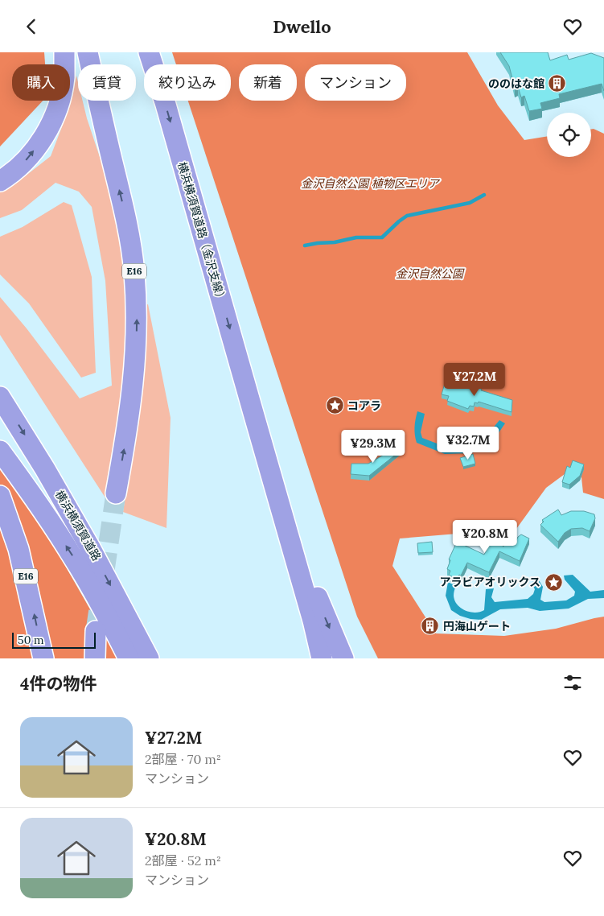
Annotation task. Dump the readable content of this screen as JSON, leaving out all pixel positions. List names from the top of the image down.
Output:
{
  "streets": {
    "highway": ["横浜横須賀道路（金沢支線）", "E16", "横浜横須賀道路"]
  },
  "parks": ["金沢自然公園 植物区エリア", "金沢自然公園"],
  "places": {
    "building": ["ののはな館", "円海山ゲート"],
    "place": ["コアラ", "アラビアオリックス"]
  },
  "scale_bar": "50 m",
  "page": {
    "header": "Dwello",
    "chip": [
      "購入",
      "賃貸",
      "絞り込み",
      "新着",
      "マンション"
    ],
    "price": [
      "¥27.2M",
      "¥32.7M",
      "¥29.3M",
      "¥20.8M"
    ],
    "scale": "50 m",
    "heading": "4件の物件",
    "list": [
      {
        "name": "¥27.2M",
        "note": "2部屋 · 70 m² · マンション"
      },
      {
        "name": "¥20.8M",
        "note": "2部屋 · 52 m² · マンション"
      }
    ]
  }
}
